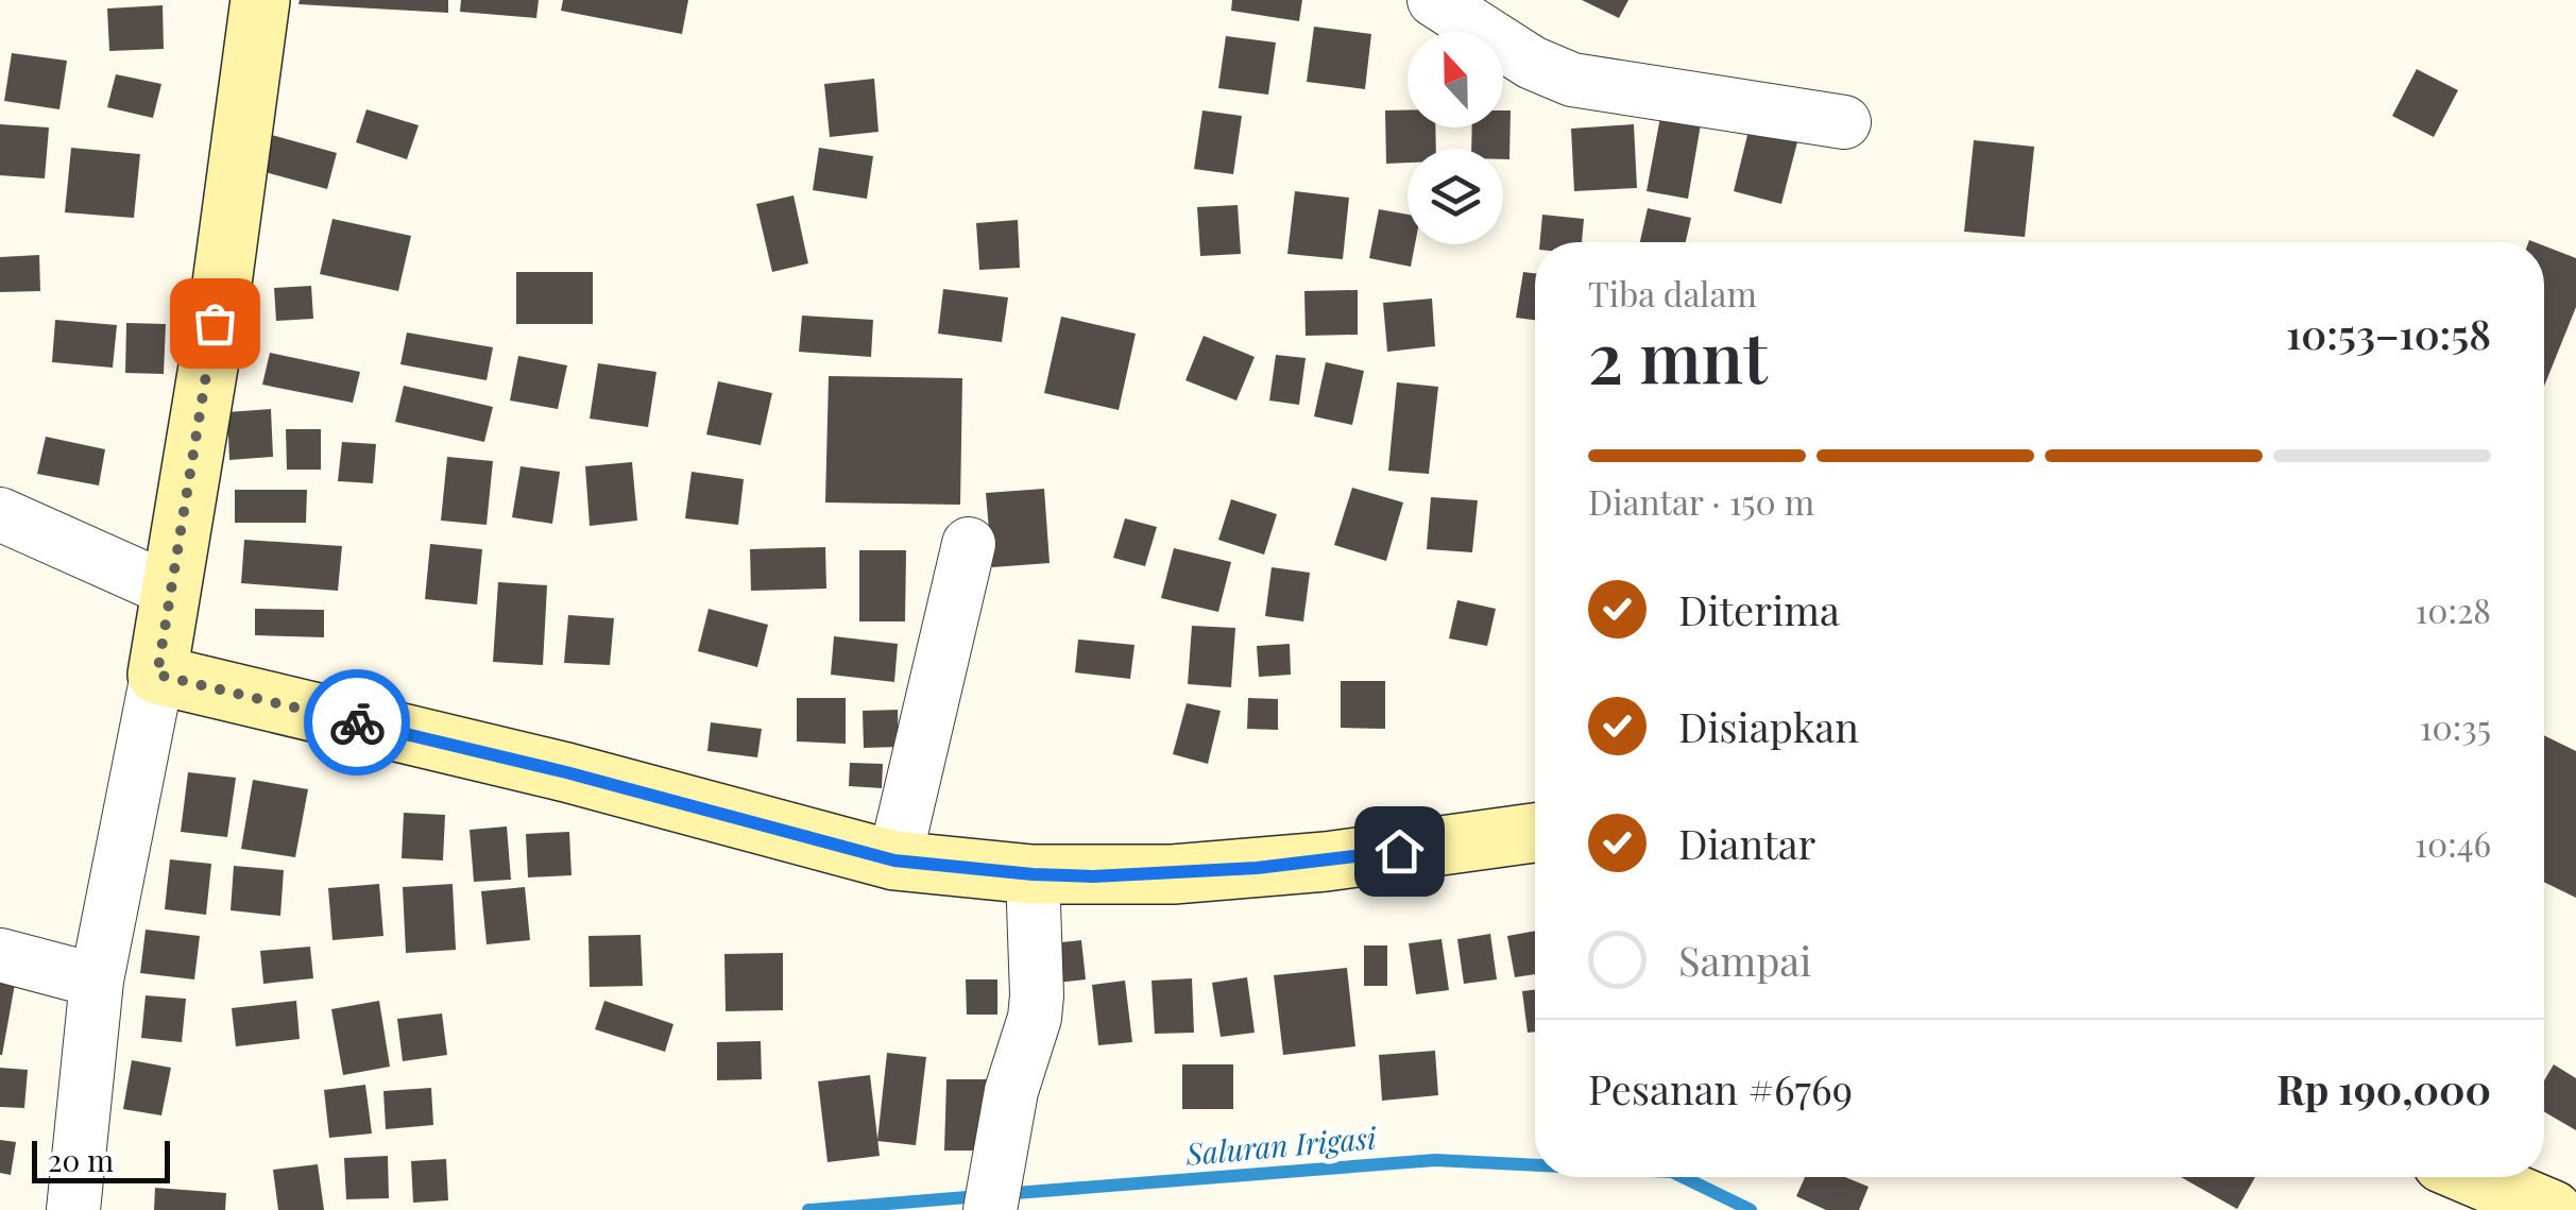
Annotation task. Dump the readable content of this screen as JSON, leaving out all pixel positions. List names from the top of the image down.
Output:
{
  "water": ["Saluran Irigasi"],
  "scale_bar": "20 m",
  "north": "top",
  "page": {
    "heading": ["2 mnt", "Tiba dalam", "10:53–10:58"],
    "panel": ["Pesanan #6769", "Rp 190,000"],
    "bar": "Diantar · 150 m",
    "list": [
      ["Diterima", "10:28"],
      ["Disiapkan", "10:35"],
      ["Diantar", "10:46"],
      "Sampai"
    ],
    "scale": "20 m"
  }
}
